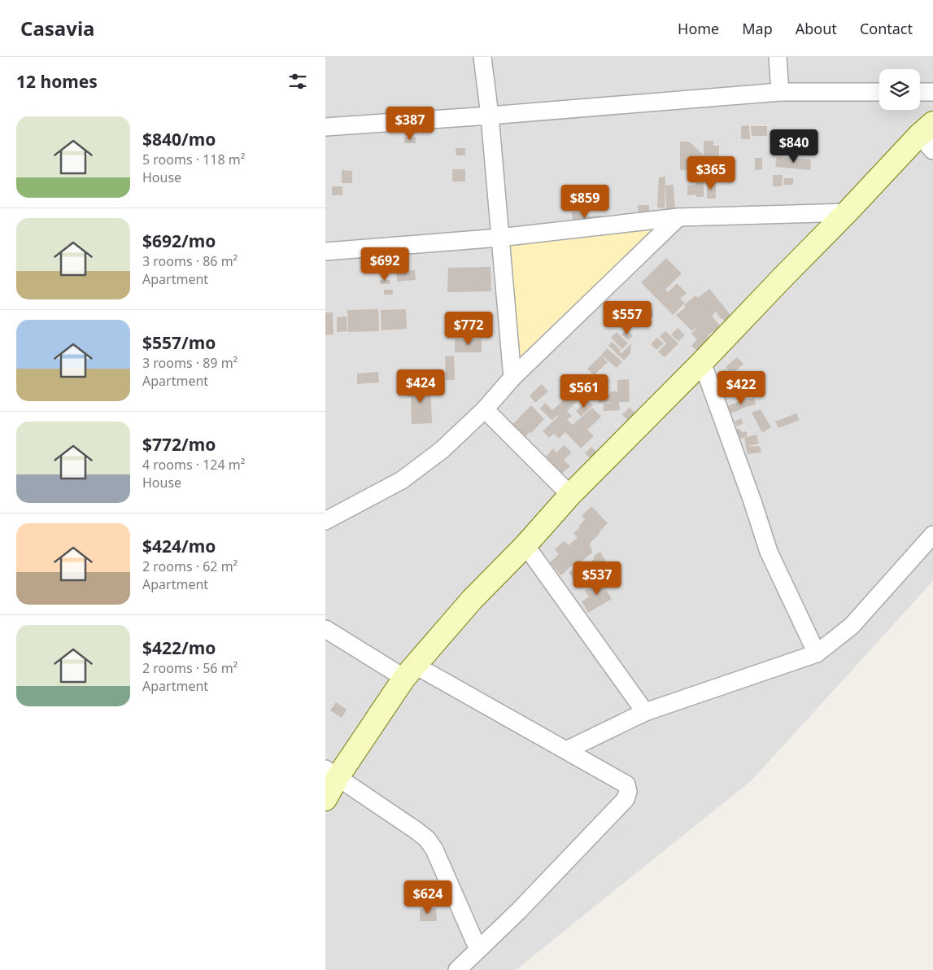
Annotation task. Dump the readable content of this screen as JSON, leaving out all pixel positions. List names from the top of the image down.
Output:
{
  "page": {
    "header": "Casavia",
    "nav": [
      "Home",
      "Map",
      "About",
      "Contact"
    ],
    "heading": "12 homes",
    "list": [
      {
        "name": "$840/mo",
        "note": "5 rooms · 118 m² · House"
      },
      {
        "name": "$692/mo",
        "note": "3 rooms · 86 m² · Apartment"
      },
      {
        "name": "$557/mo",
        "note": "3 rooms · 89 m² · Apartment"
      },
      {
        "name": "$772/mo",
        "note": "4 rooms · 124 m² · House"
      },
      {
        "name": "$424/mo",
        "note": "2 rooms · 62 m² · Apartment"
      },
      {
        "name": "$422/mo",
        "note": "2 rooms · 56 m² · Apartment"
      }
    ],
    "price": [
      "$387",
      "$840",
      "$365",
      "$859",
      "$692",
      "$557",
      "$772",
      "$424",
      "$422",
      "$561",
      "$537",
      "$624"
    ]
  }
}
